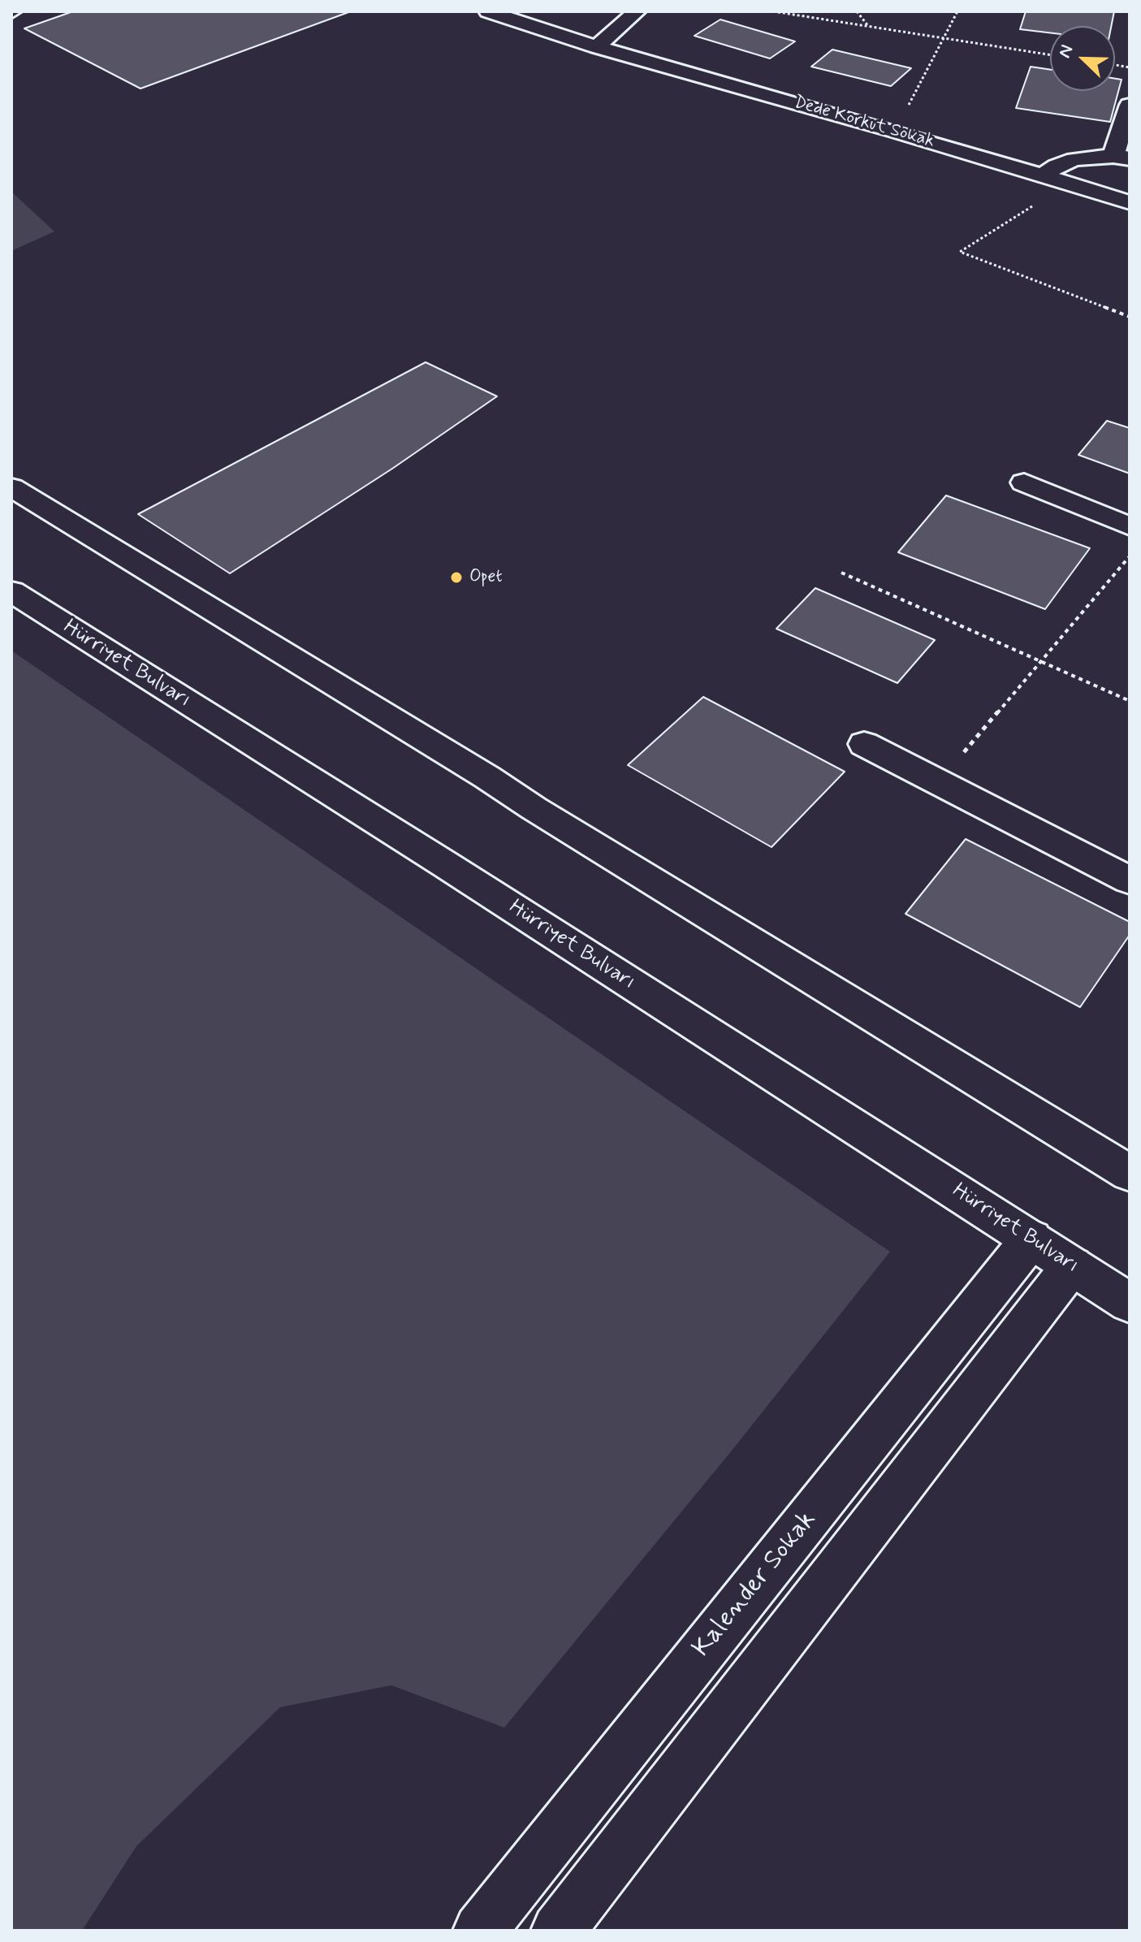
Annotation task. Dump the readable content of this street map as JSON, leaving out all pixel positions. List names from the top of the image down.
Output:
{
  "streets": {
    "street": ["Dede Korkut Sokak", "Hürriyet Bulvarı", "Kalender Sokak"]
  },
  "crossings": [
    ["Hürriyet Bulvarı", "Kalender Sokak"]
  ],
  "places": ["Opet"],
  "north": "top left"
}
